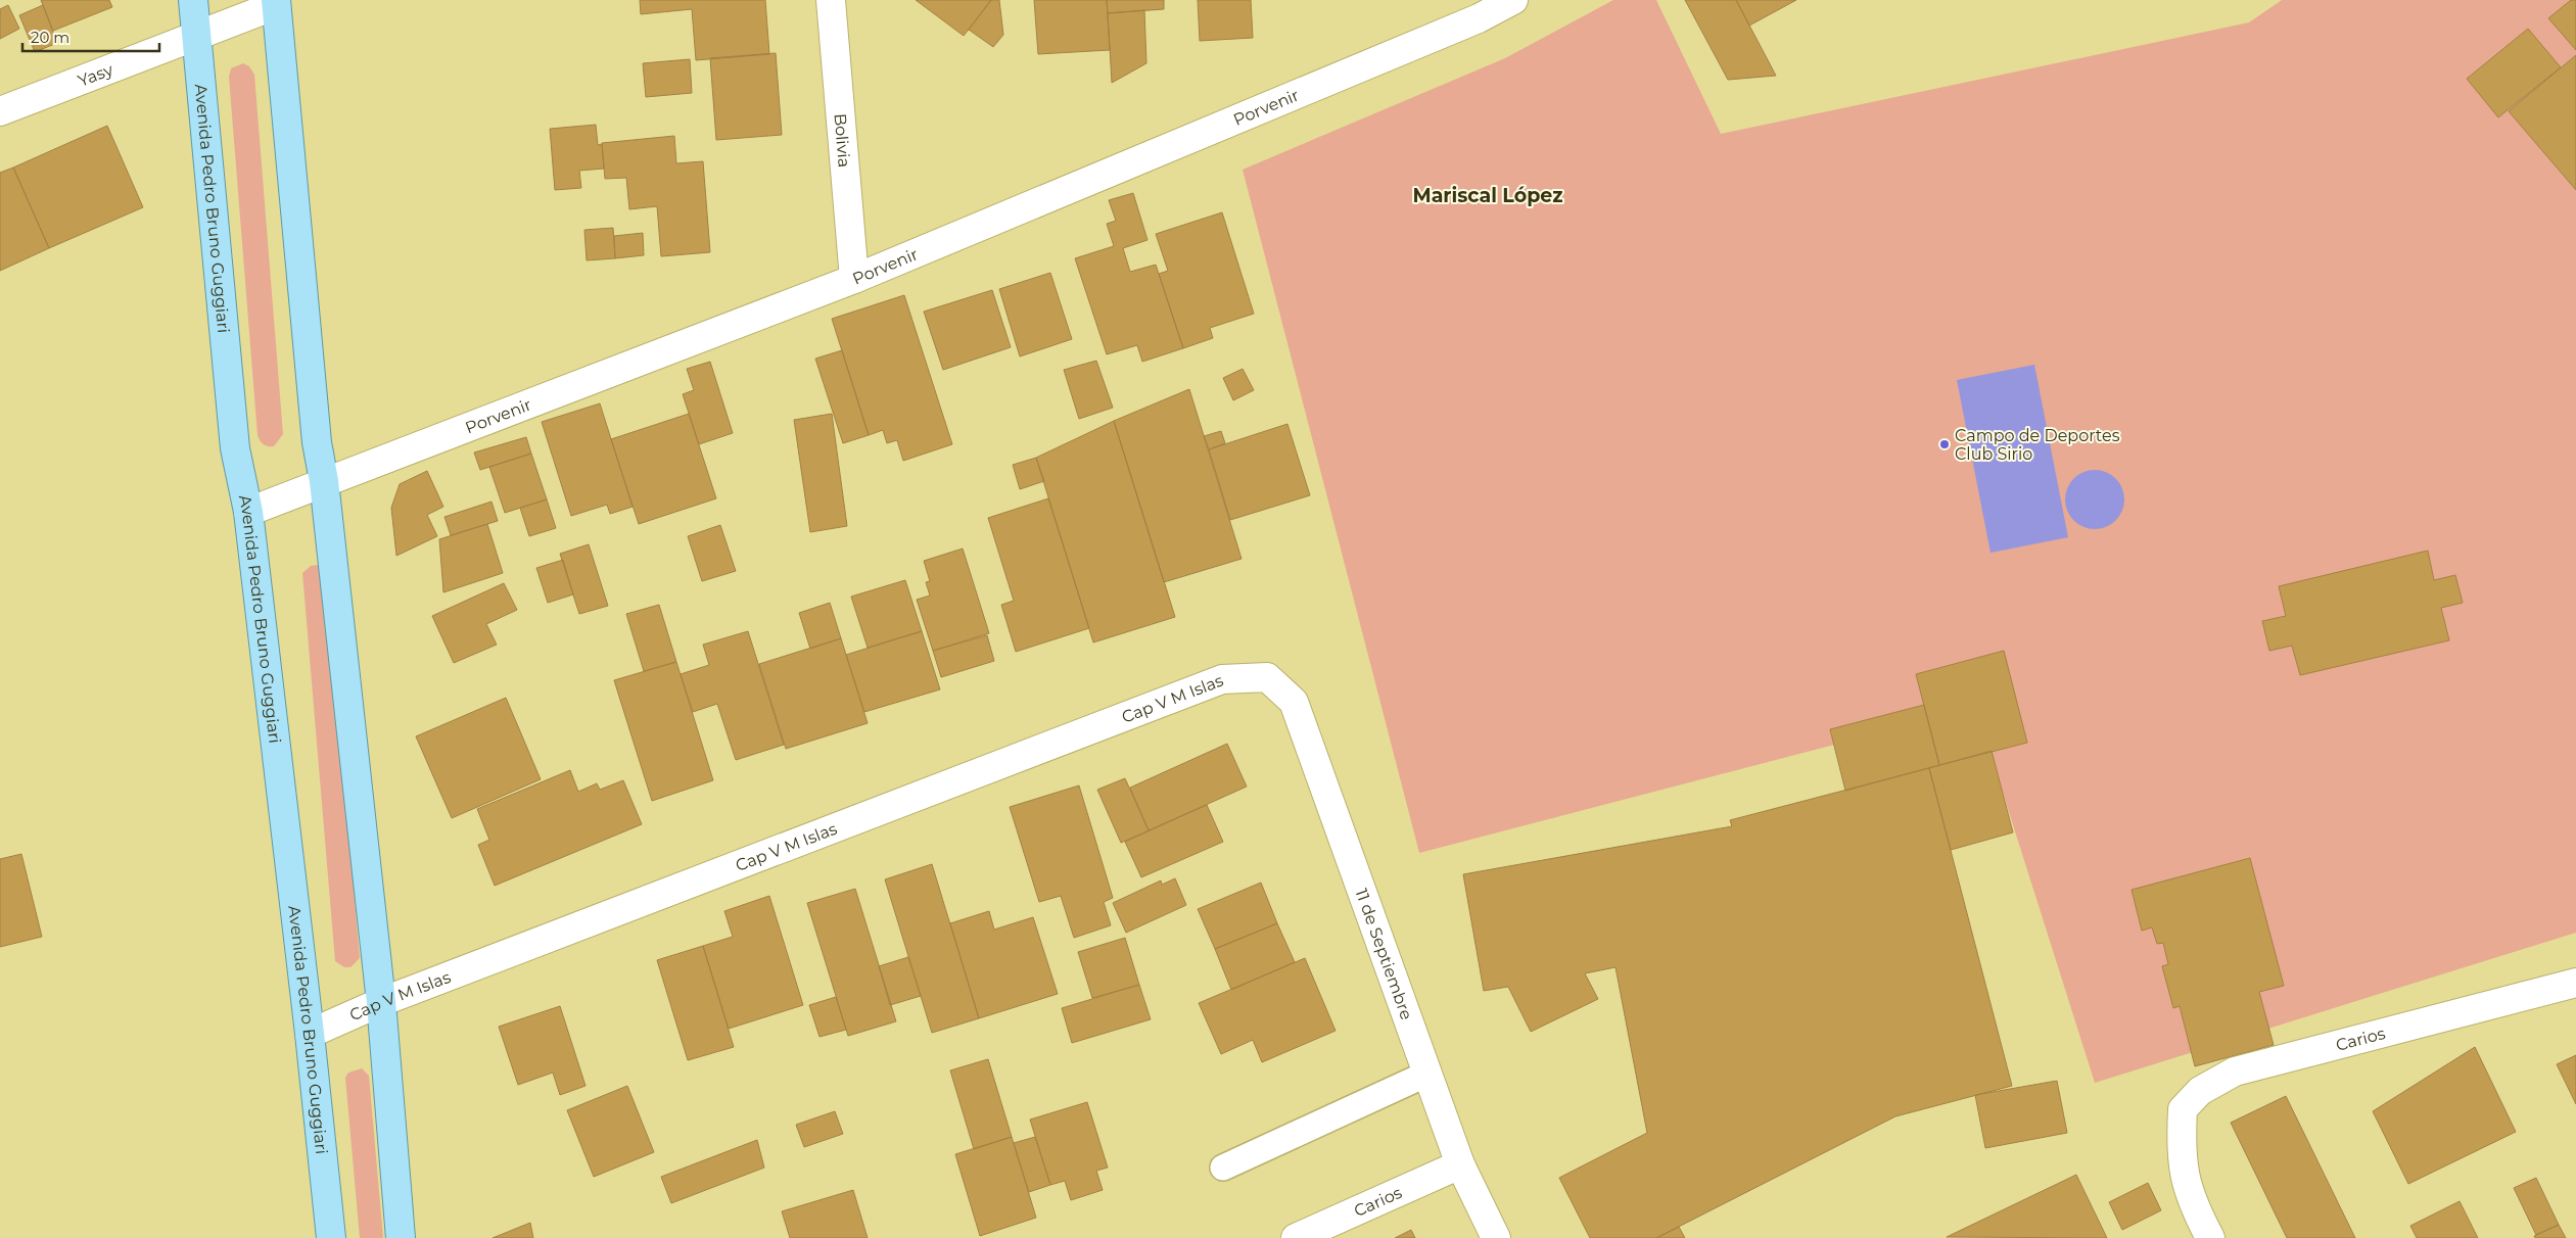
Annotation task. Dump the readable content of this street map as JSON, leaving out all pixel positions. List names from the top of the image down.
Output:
{
  "streets": {
    "main road": ["Avenida Pedro Bruno Guggiari"],
    "street": [
      "Yasy",
      "Porvenir",
      "Bolivia",
      "Cap V M Islas",
      "11 de Septiembre",
      "Carios"
    ]
  },
  "crossings": [
    ["Yasy", "Avenida Pedro Bruno Guggiari"],
    ["Porvenir", "Bolivia"],
    ["Porvenir", "Avenida Pedro Bruno Guggiari"],
    ["Avenida Pedro Bruno Guggiari", "Cap V M Islas"],
    ["Cap V M Islas", "11 de Septiembre"],
    ["11 de Septiembre", "Carios"]
  ],
  "districts": ["Mariscal López"],
  "places": ["Campo de Deportes Club Sirio"],
  "scale_bar": "20 m"
}
